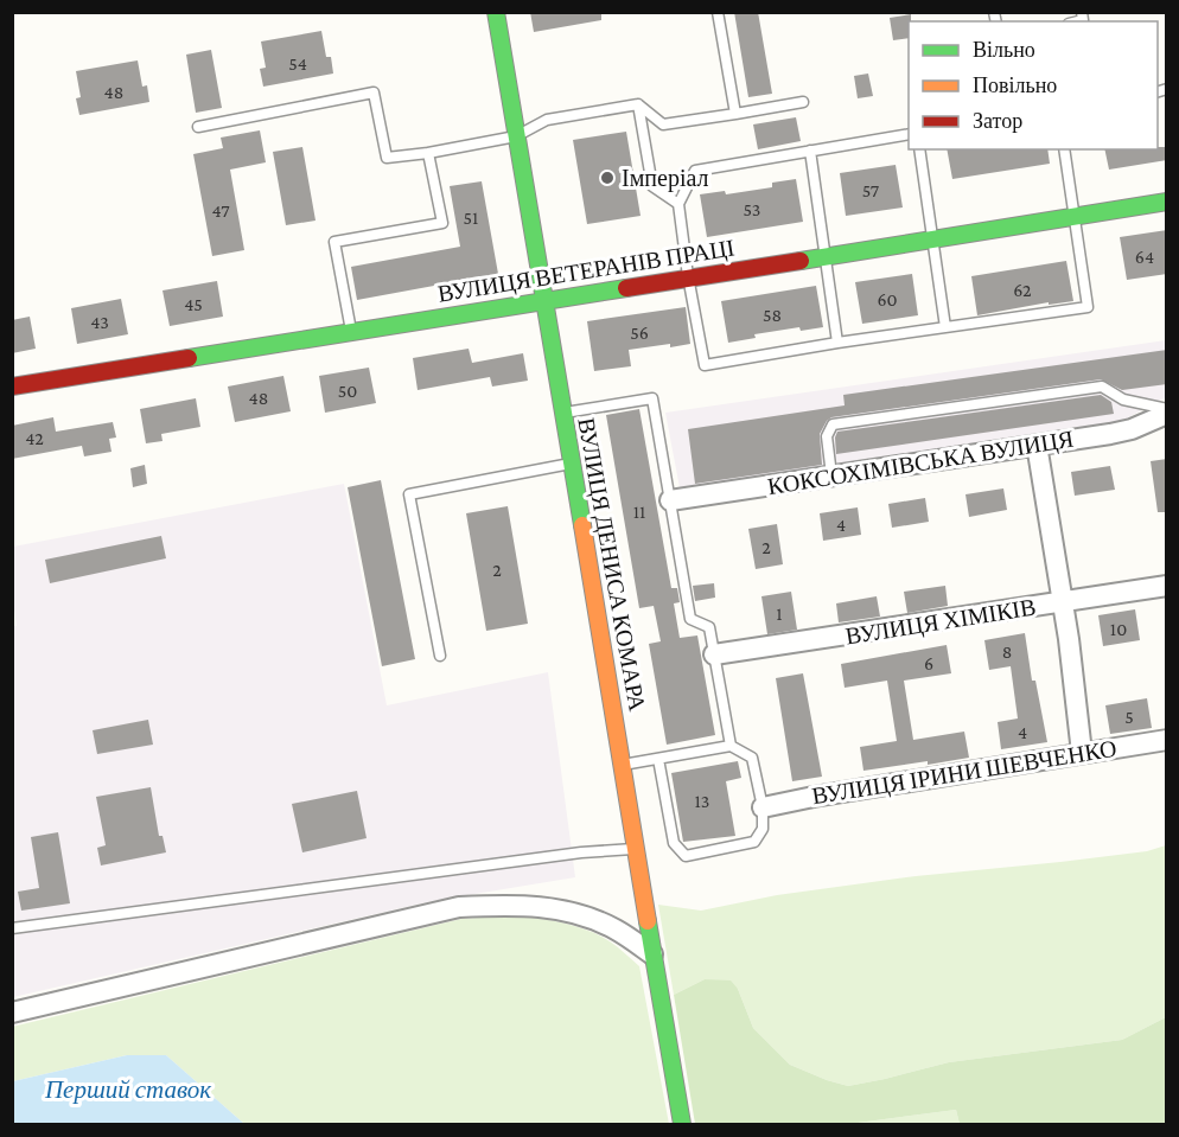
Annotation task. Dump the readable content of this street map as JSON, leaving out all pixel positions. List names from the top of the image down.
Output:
{
  "streets": {
    "street": [
      "ВУЛИЦЯ ВЕТЕРАНІВ ПРАЦІ",
      "КОКСОХІМІВСЬКА ВУЛИЦЯ",
      "ВУЛИЦЯ ДЕНИСА КОМАРА",
      "ВУЛИЦЯ ХІМІКІВ",
      "ВУЛИЦЯ ІРИНИ ШЕВЧЕНКО"
    ]
  },
  "crossings": [
    ["ВУЛИЦЯ ВЕТЕРАНІВ ПРАЦІ", "ВУЛИЦЯ ДЕНИСА КОМАРА"]
  ],
  "water": ["Перший ставок"],
  "places": ["Імперіал"],
  "house_numbers": [
    "54",
    "48",
    "57",
    "53",
    "47",
    "51",
    "64",
    "62",
    "60",
    "45",
    "58",
    "43",
    "56",
    "50",
    "48",
    "42",
    "11",
    "4",
    "2",
    "2",
    "1",
    "10",
    "8",
    "6",
    "5",
    "4",
    "13"
  ],
  "legend": ["Вільно", "Повільно", "Затор"]
}
